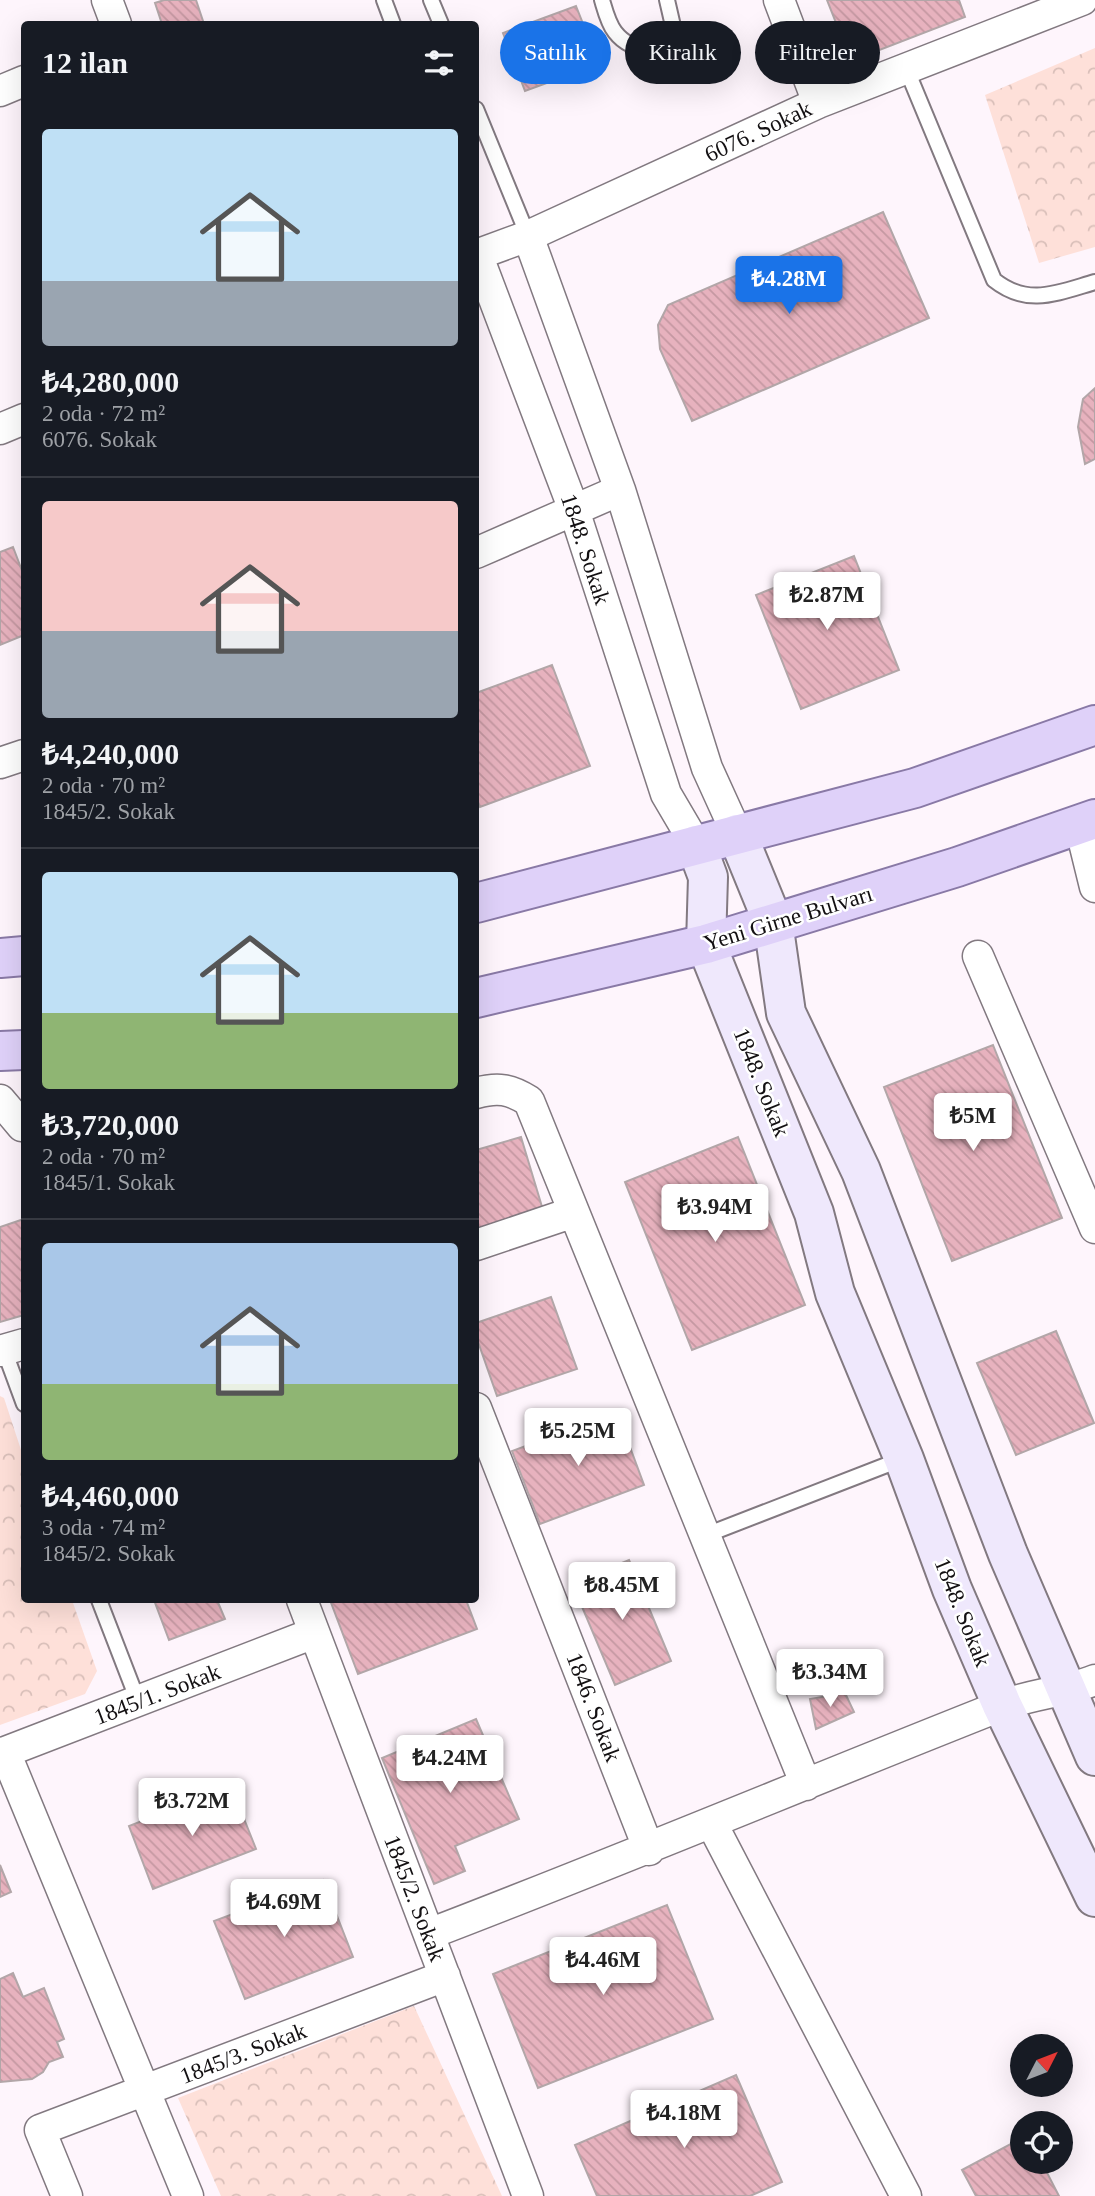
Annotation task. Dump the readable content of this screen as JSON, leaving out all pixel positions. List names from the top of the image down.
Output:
{
  "streets": {
    "main road": ["1848. Sokak", "Yeni Girne Bulvarı"],
    "street": [
      "6076. Sokak",
      "1845/1. Sokak",
      "1846. Sokak",
      "1845/2. Sokak",
      "1845/3. Sokak"
    ]
  },
  "crossings": [
    ["6076. Sokak", "1848. Sokak"],
    ["1848. Sokak", "Yeni Girne Bulvarı"],
    ["1845/1. Sokak", "1845/2. Sokak"],
    ["1845/2. Sokak", "1845/3. Sokak"]
  ],
  "north": "top right",
  "page": {
    "chip": ["Satılık", "Kiralık", "Filtreler"],
    "heading": "12 ilan",
    "list": [
      {
        "name": "₺4,280,000",
        "note": "2 oda · 72 m² · 6076. Sokak"
      },
      {
        "name": "₺4,240,000",
        "note": "2 oda · 70 m² · 1845/2. Sokak"
      },
      {
        "name": "₺3,720,000",
        "note": "2 oda · 70 m² · 1845/1. Sokak"
      },
      {
        "name": "₺4,460,000",
        "note": "3 oda · 74 m² · 1845/2. Sokak"
      }
    ],
    "price": [
      "₺4.28M",
      "₺2.87M",
      "₺5M",
      "₺3.94M",
      "₺5.25M",
      "₺8.45M",
      "₺3.34M",
      "₺4.24M",
      "₺3.72M",
      "₺4.69M",
      "₺4.46M",
      "₺4.18M"
    ]
  }
}
